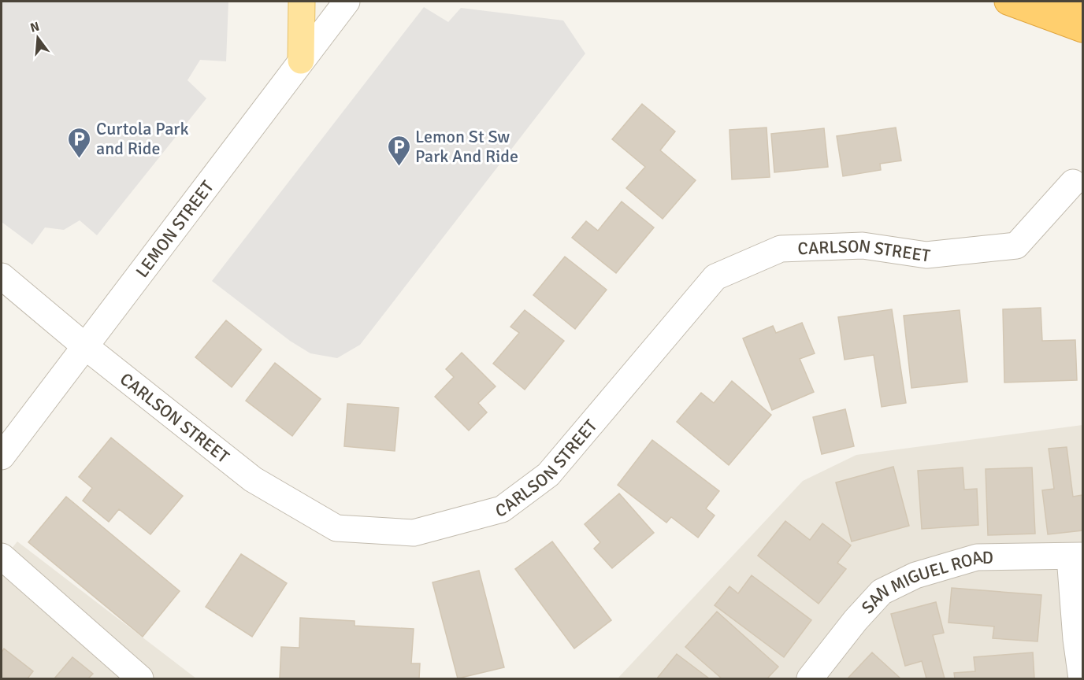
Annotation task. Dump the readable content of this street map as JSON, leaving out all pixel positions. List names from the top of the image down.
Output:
{
  "streets": {
    "street": ["LEMON STREET", "CARLSON STREET", "SAN MIGUEL ROAD"]
  },
  "crossings": [
    ["LEMON STREET", "CARLSON STREET"]
  ],
  "places": {
    "parking": ["Curtola Park and Ride", "Lemon St Sw Park And Ride"]
  },
  "north": "top"
}
